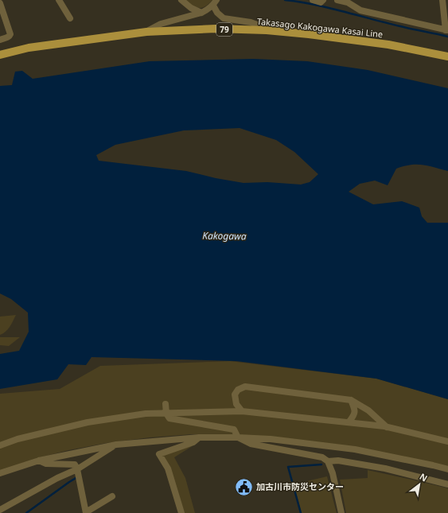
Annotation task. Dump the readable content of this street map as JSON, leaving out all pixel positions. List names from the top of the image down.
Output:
{
  "streets": {
    "main road": ["Takasago Kakogawa Kasai Line", "79"]
  },
  "water": ["Kakogawa"],
  "places": {
    "public building": ["加古川市防災センター"]
  },
  "north": "top right"
}
